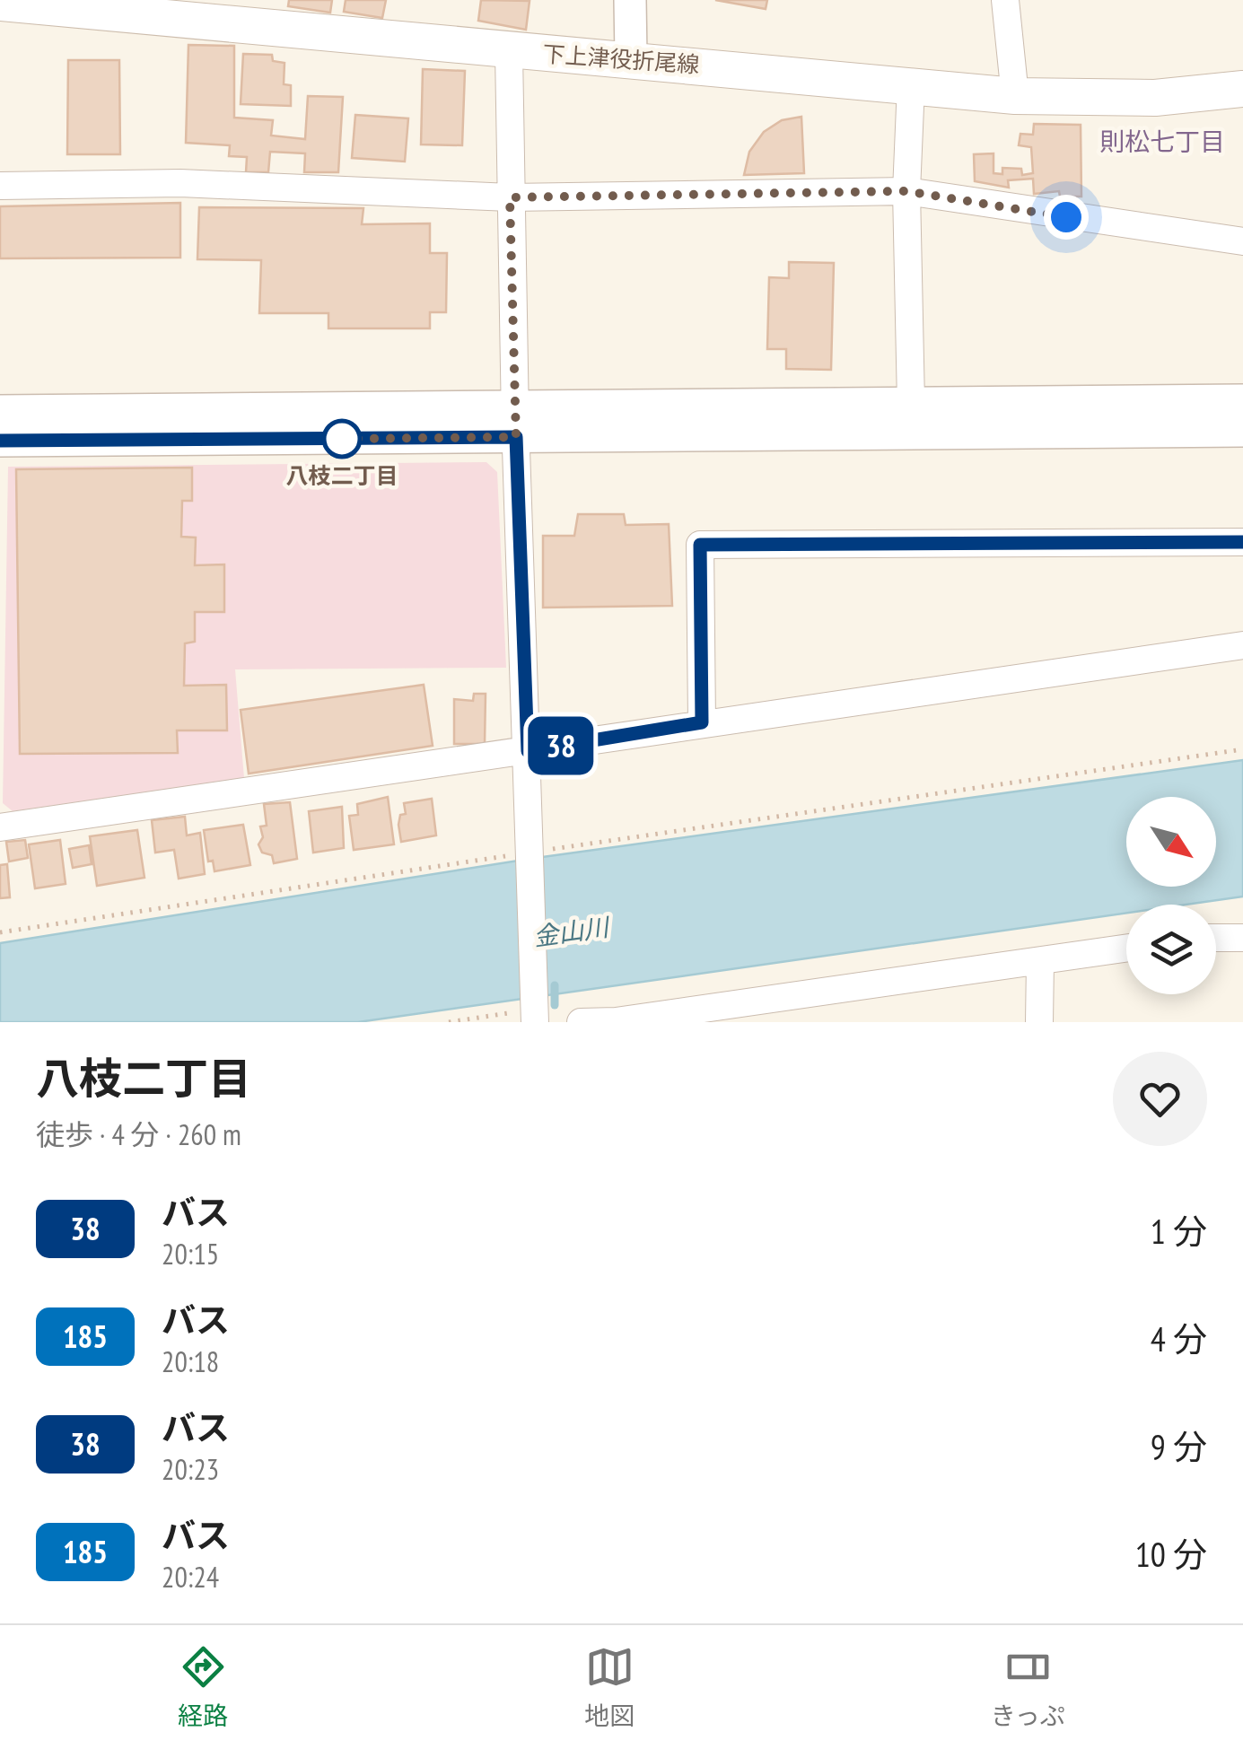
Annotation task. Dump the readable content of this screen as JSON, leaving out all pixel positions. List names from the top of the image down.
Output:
{
  "streets": {
    "main road": ["下上津役折尾線"]
  },
  "districts": ["則松七丁目"],
  "water": ["金山川"],
  "places": ["八枝二丁目"],
  "lines": ["bus line 38"],
  "north": "bottom right",
  "page": {
    "on_map": "38",
    "heading": ["八枝二丁目", "徒歩 · 4 分 · 260 m"],
    "list": [
      {
        "mark": "38",
        "name": "バス",
        "note": "20:15",
        "value": "1 分"
      },
      {
        "mark": "185",
        "name": "バス",
        "note": "20:18",
        "value": "4 分"
      },
      {
        "mark": "38",
        "name": "バス",
        "note": "20:23",
        "value": "9 分"
      },
      {
        "mark": "185",
        "name": "バス",
        "note": "20:24",
        "value": "10 分"
      }
    ],
    "tabs": ["経路", "地図", "きっぷ"]
  }
}
